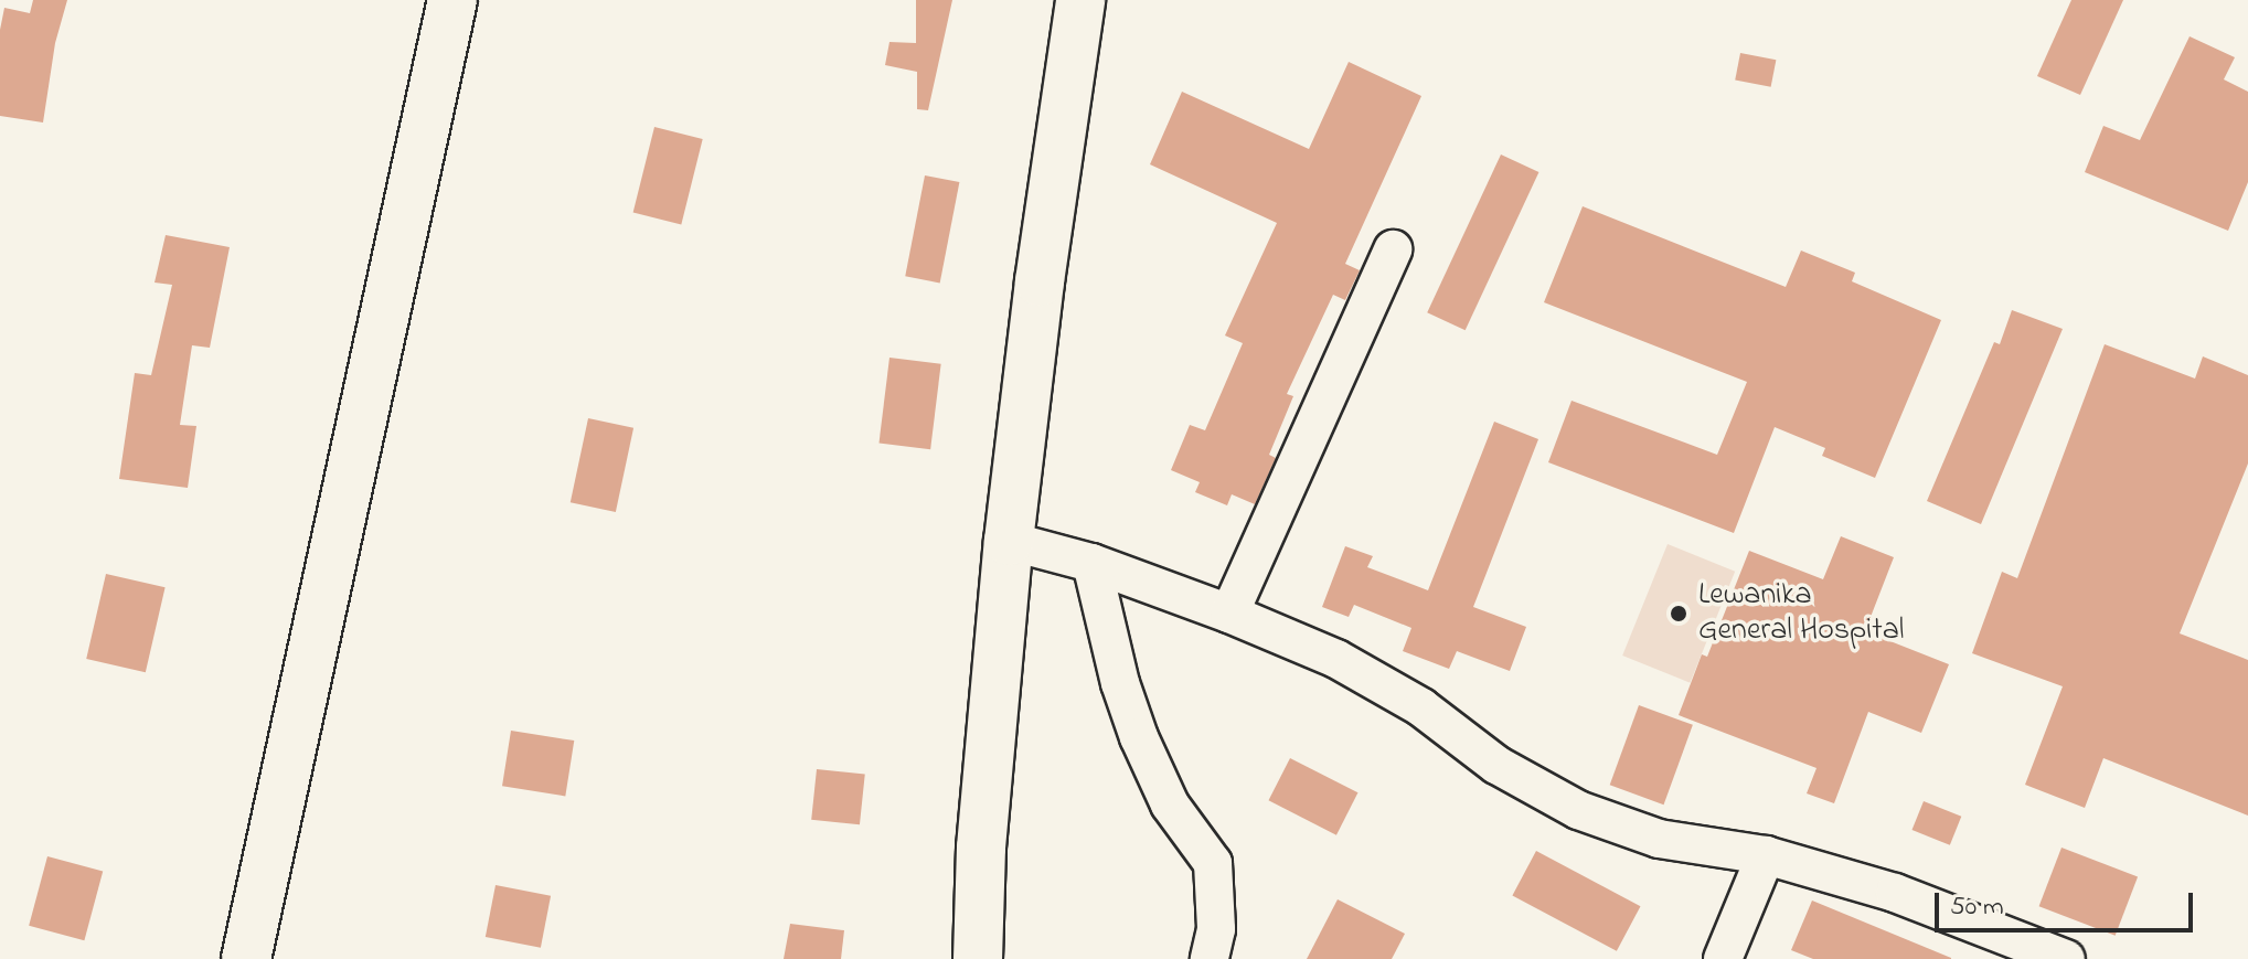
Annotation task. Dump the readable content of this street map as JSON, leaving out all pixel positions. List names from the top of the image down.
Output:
{
  "places": ["Lewanika General Hospital"],
  "scale_bar": "50 m"
}
